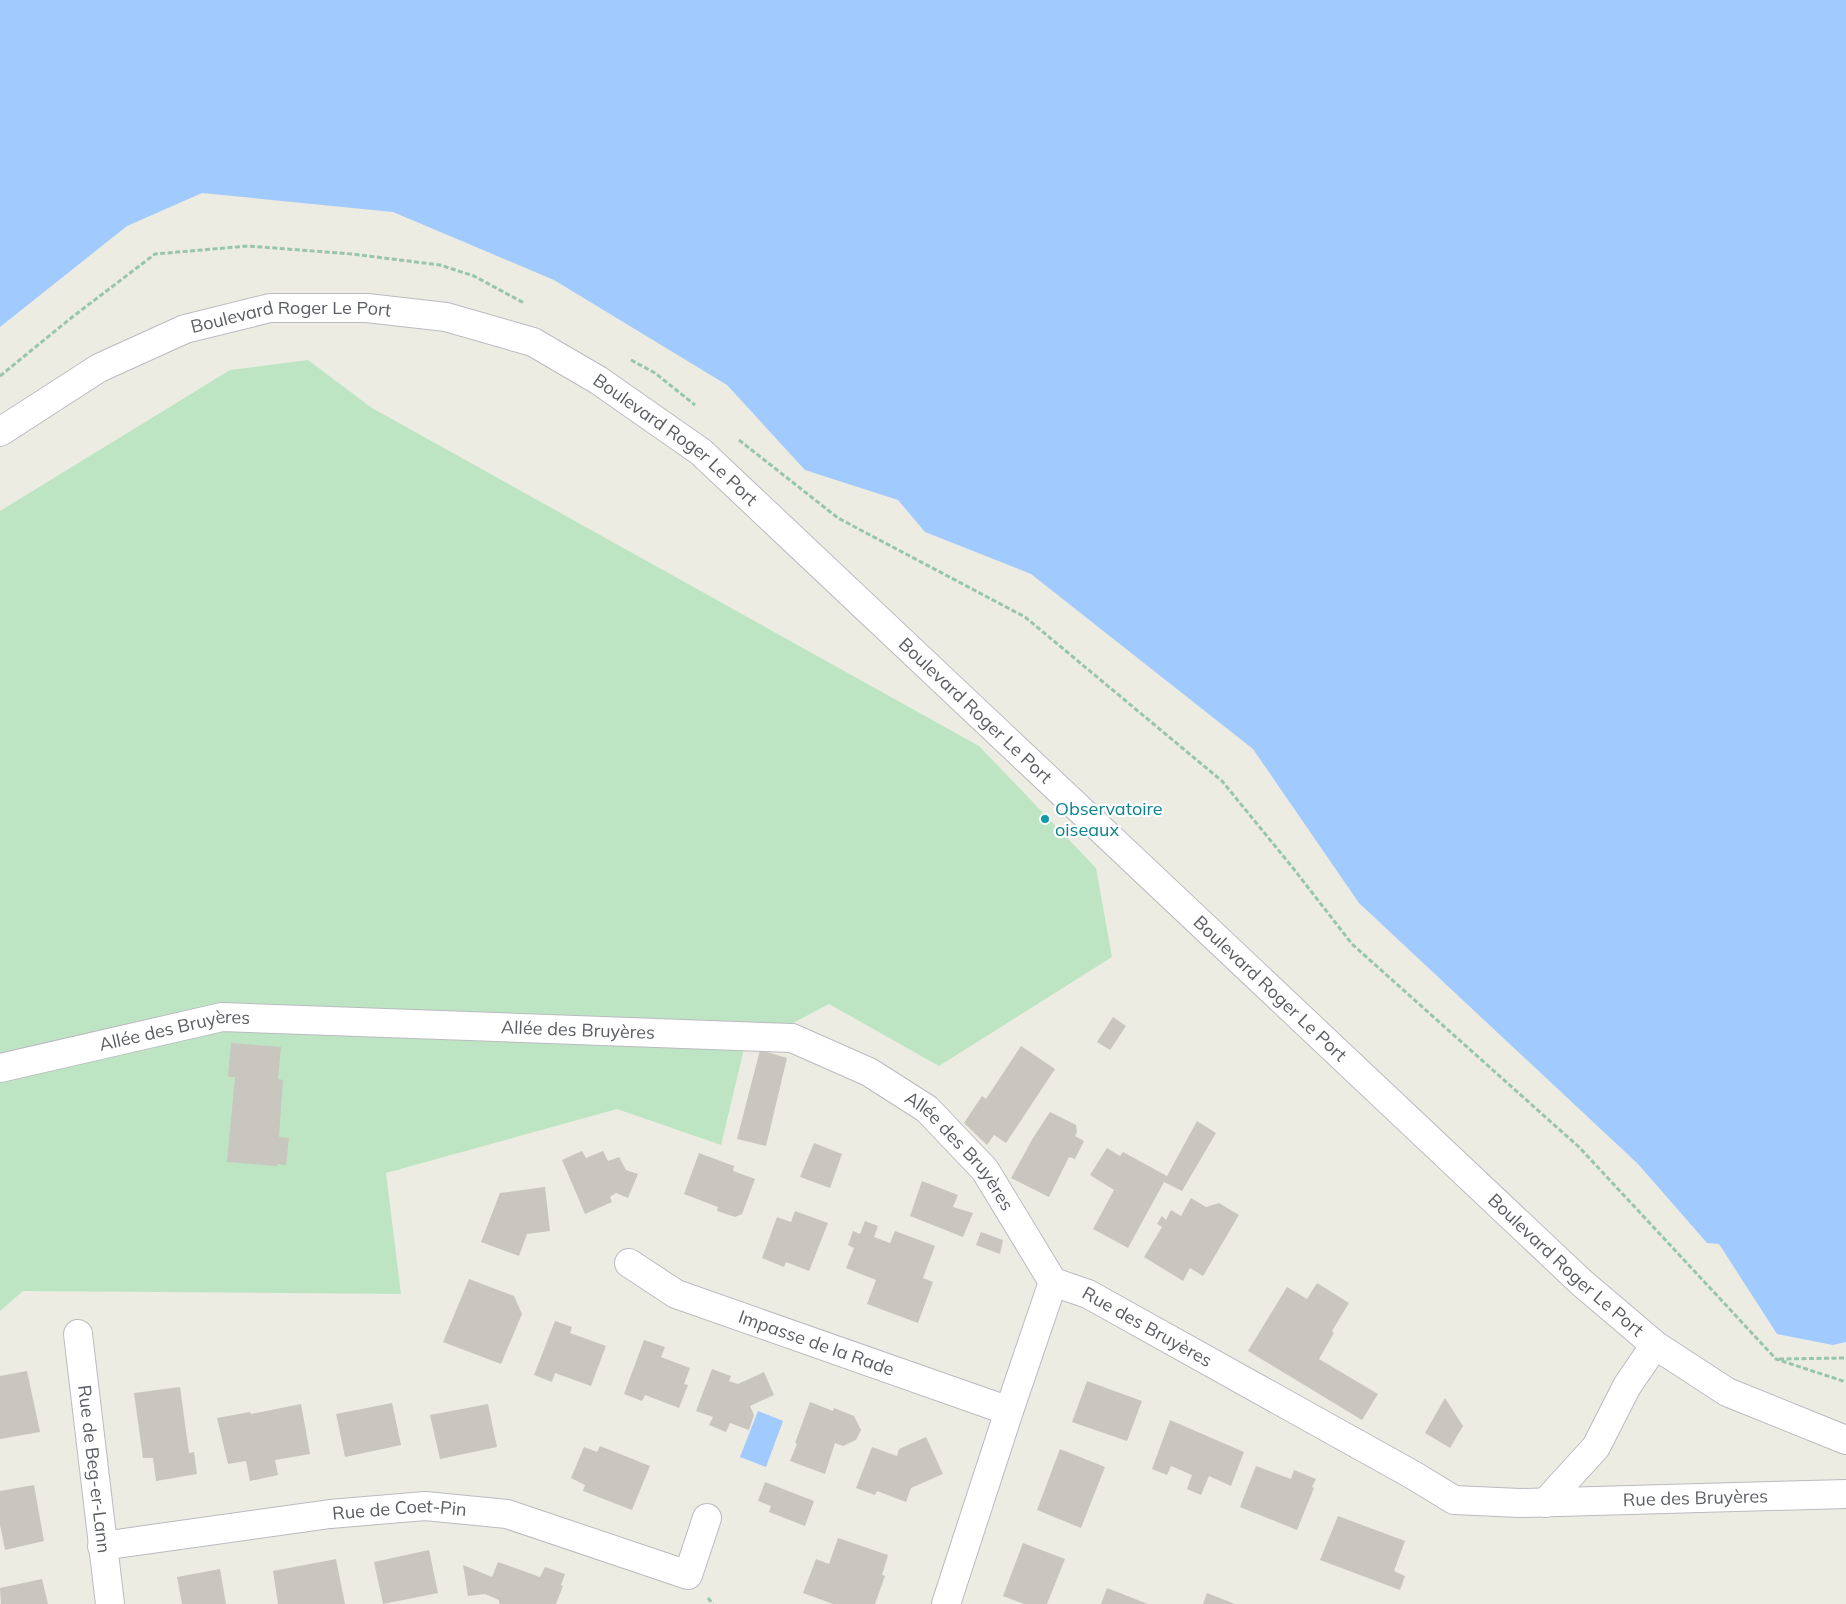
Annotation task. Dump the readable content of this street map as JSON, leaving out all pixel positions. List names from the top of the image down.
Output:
{
  "streets": {
    "street": [
      "Boulevard Roger Le Port",
      "Allée des Bruyères",
      "Rue des Bruyères",
      "Impasse de la Rade",
      "Rue de Beg-er-Lann",
      "Rue de Coet-Pin"
    ]
  },
  "crossings": [
    ["Allée des Bruyères", "Rue des Bruyères"],
    ["Rue de Beg-er-Lann", "Rue de Coet-Pin"]
  ],
  "places": ["Observatoire oiseaux"]
}
